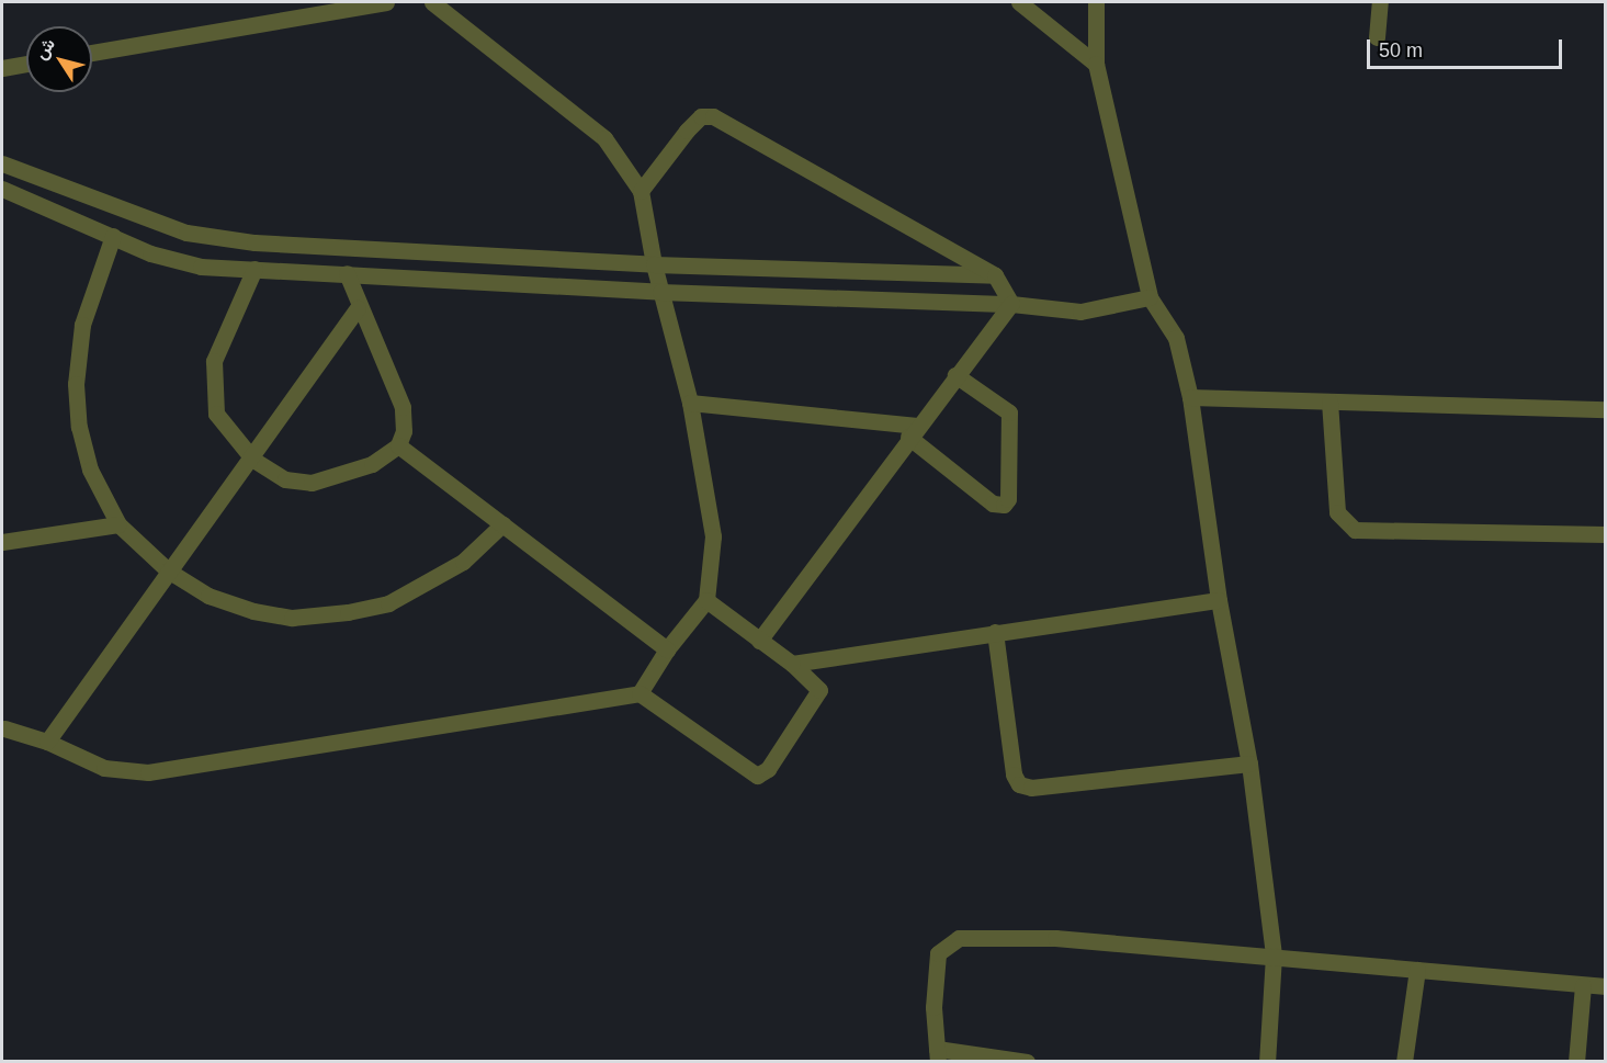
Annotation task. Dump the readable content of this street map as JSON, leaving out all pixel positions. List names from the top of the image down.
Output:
{
  "scale_bar": "50 m",
  "north": "top left"
}
